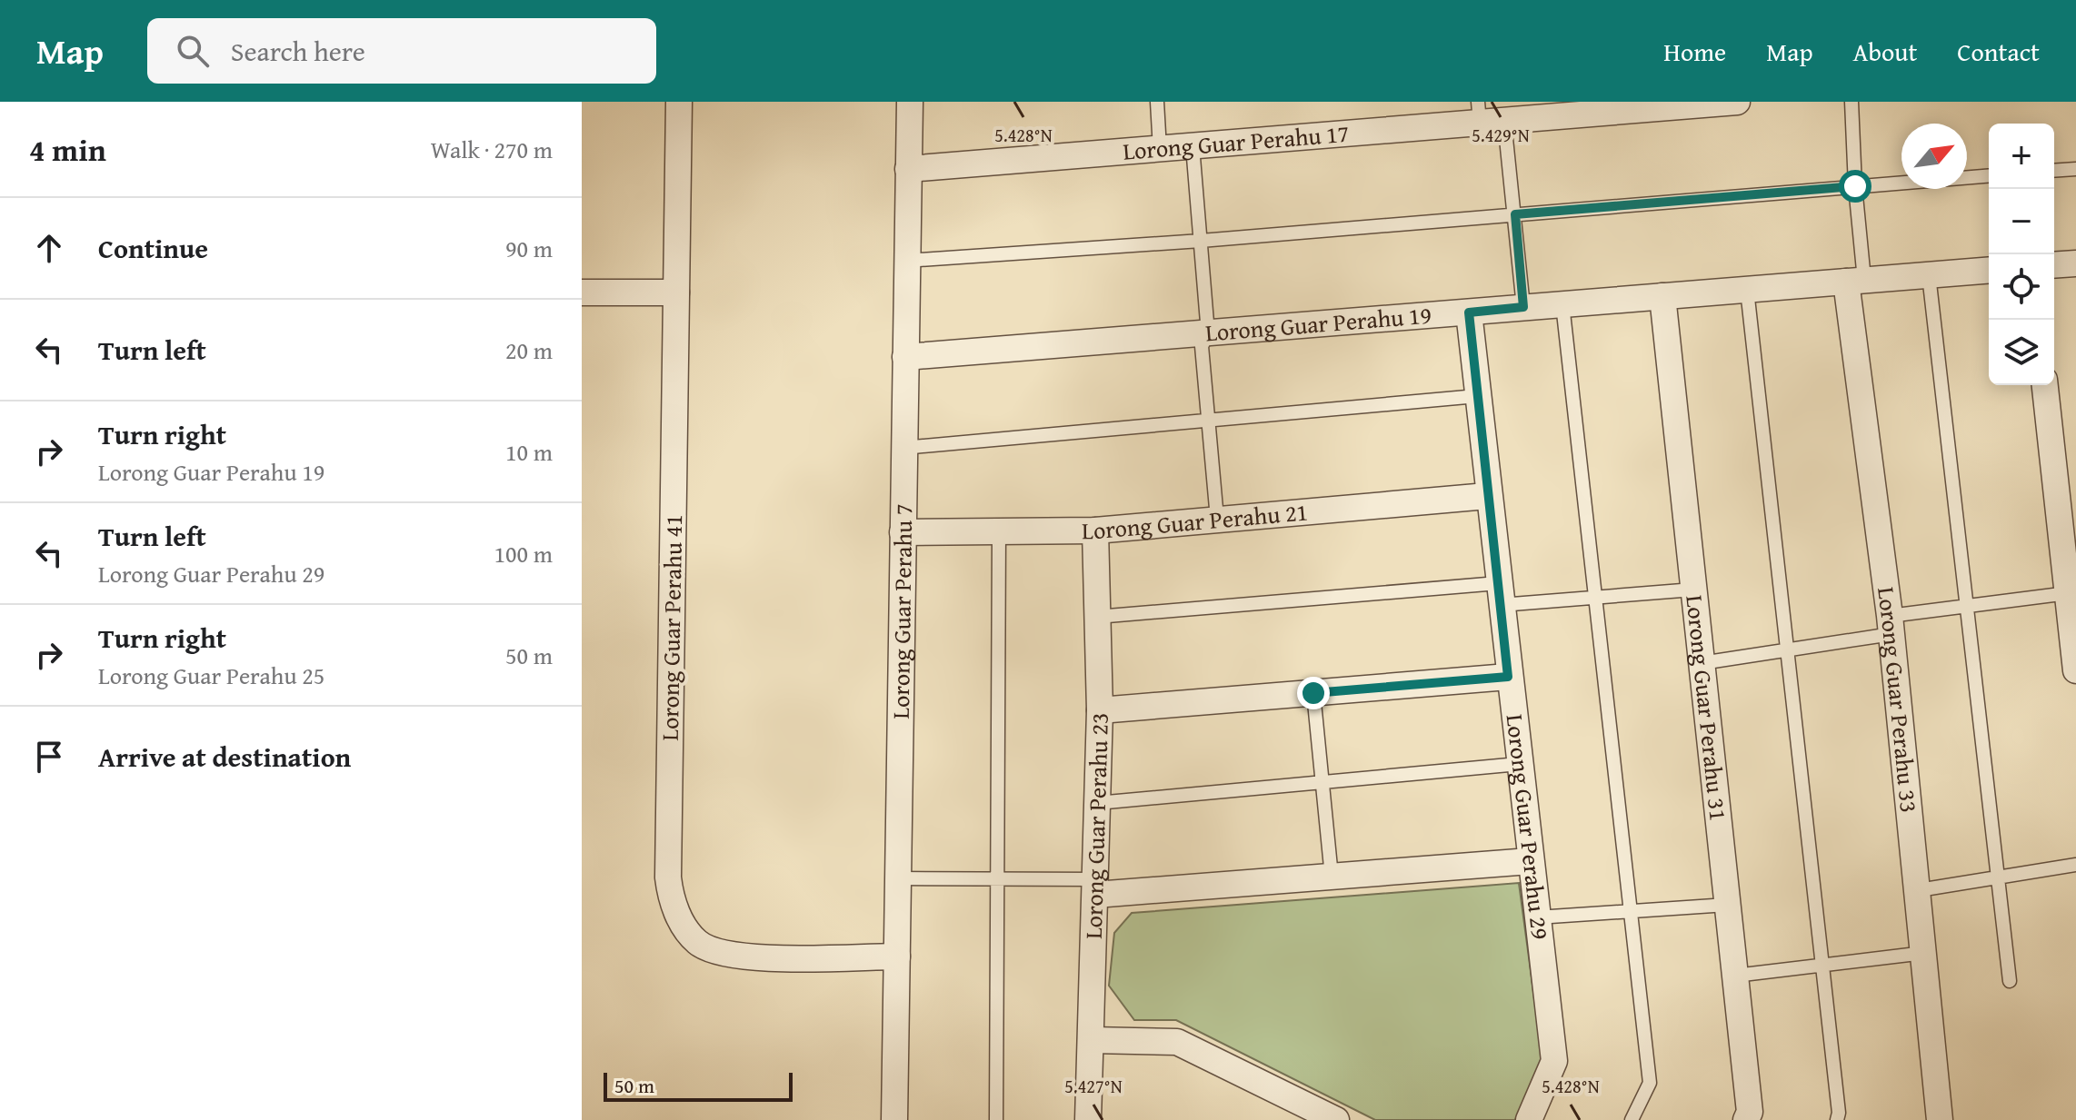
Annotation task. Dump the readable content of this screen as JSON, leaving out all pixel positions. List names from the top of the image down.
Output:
{
  "streets": {
    "street": [
      "Lorong Guar Perahu 17",
      "Lorong Guar Perahu 19",
      "Lorong Guar Perahu 21",
      "Lorong Guar Perahu 7",
      "Lorong Guar Perahu 41",
      "Lorong Guar Perahu 33",
      "Lorong Guar Perahu 31",
      "Lorong Guar Perahu 23",
      "Lorong Guar Perahu 29"
    ]
  },
  "crossings": [
    ["Lorong Guar Perahu 17", "Lorong Guar Perahu 7"],
    ["Lorong Guar Perahu 19", "Lorong Guar Perahu 7"],
    ["Lorong Guar Perahu 19", "Lorong Guar Perahu 33"],
    ["Lorong Guar Perahu 19", "Lorong Guar Perahu 31"],
    ["Lorong Guar Perahu 19", "Lorong Guar Perahu 29"],
    ["Lorong Guar Perahu 21", "Lorong Guar Perahu 7"],
    ["Lorong Guar Perahu 21", "Lorong Guar Perahu 23"],
    ["Lorong Guar Perahu 21", "Lorong Guar Perahu 29"],
    ["Lorong Guar Perahu 7", "Lorong Guar Perahu 41"]
  ],
  "scale_bar": "50 m",
  "north": "top right",
  "page": {
    "header": "Map",
    "search": "Search here",
    "nav": [
      "Home",
      "Map",
      "About",
      "Contact"
    ],
    "heading": ["4 min", "Walk · 270 m"],
    "map_buttons": ["+", "−"],
    "list": [
      ["Continue", "90 m"],
      ["Turn left", "20 m"],
      ["Turn right", "Lorong Guar Perahu 19", "10 m"],
      ["Turn left", "Lorong Guar Perahu 29", "100 m"],
      ["Turn right", "Lorong Guar Perahu 25", "50 m"],
      "Arrive at destination"
    ],
    "scale": "50 m"
  },
  "coordinates": ["5.428°N", "5.429°N", "5.427°N"]
}
